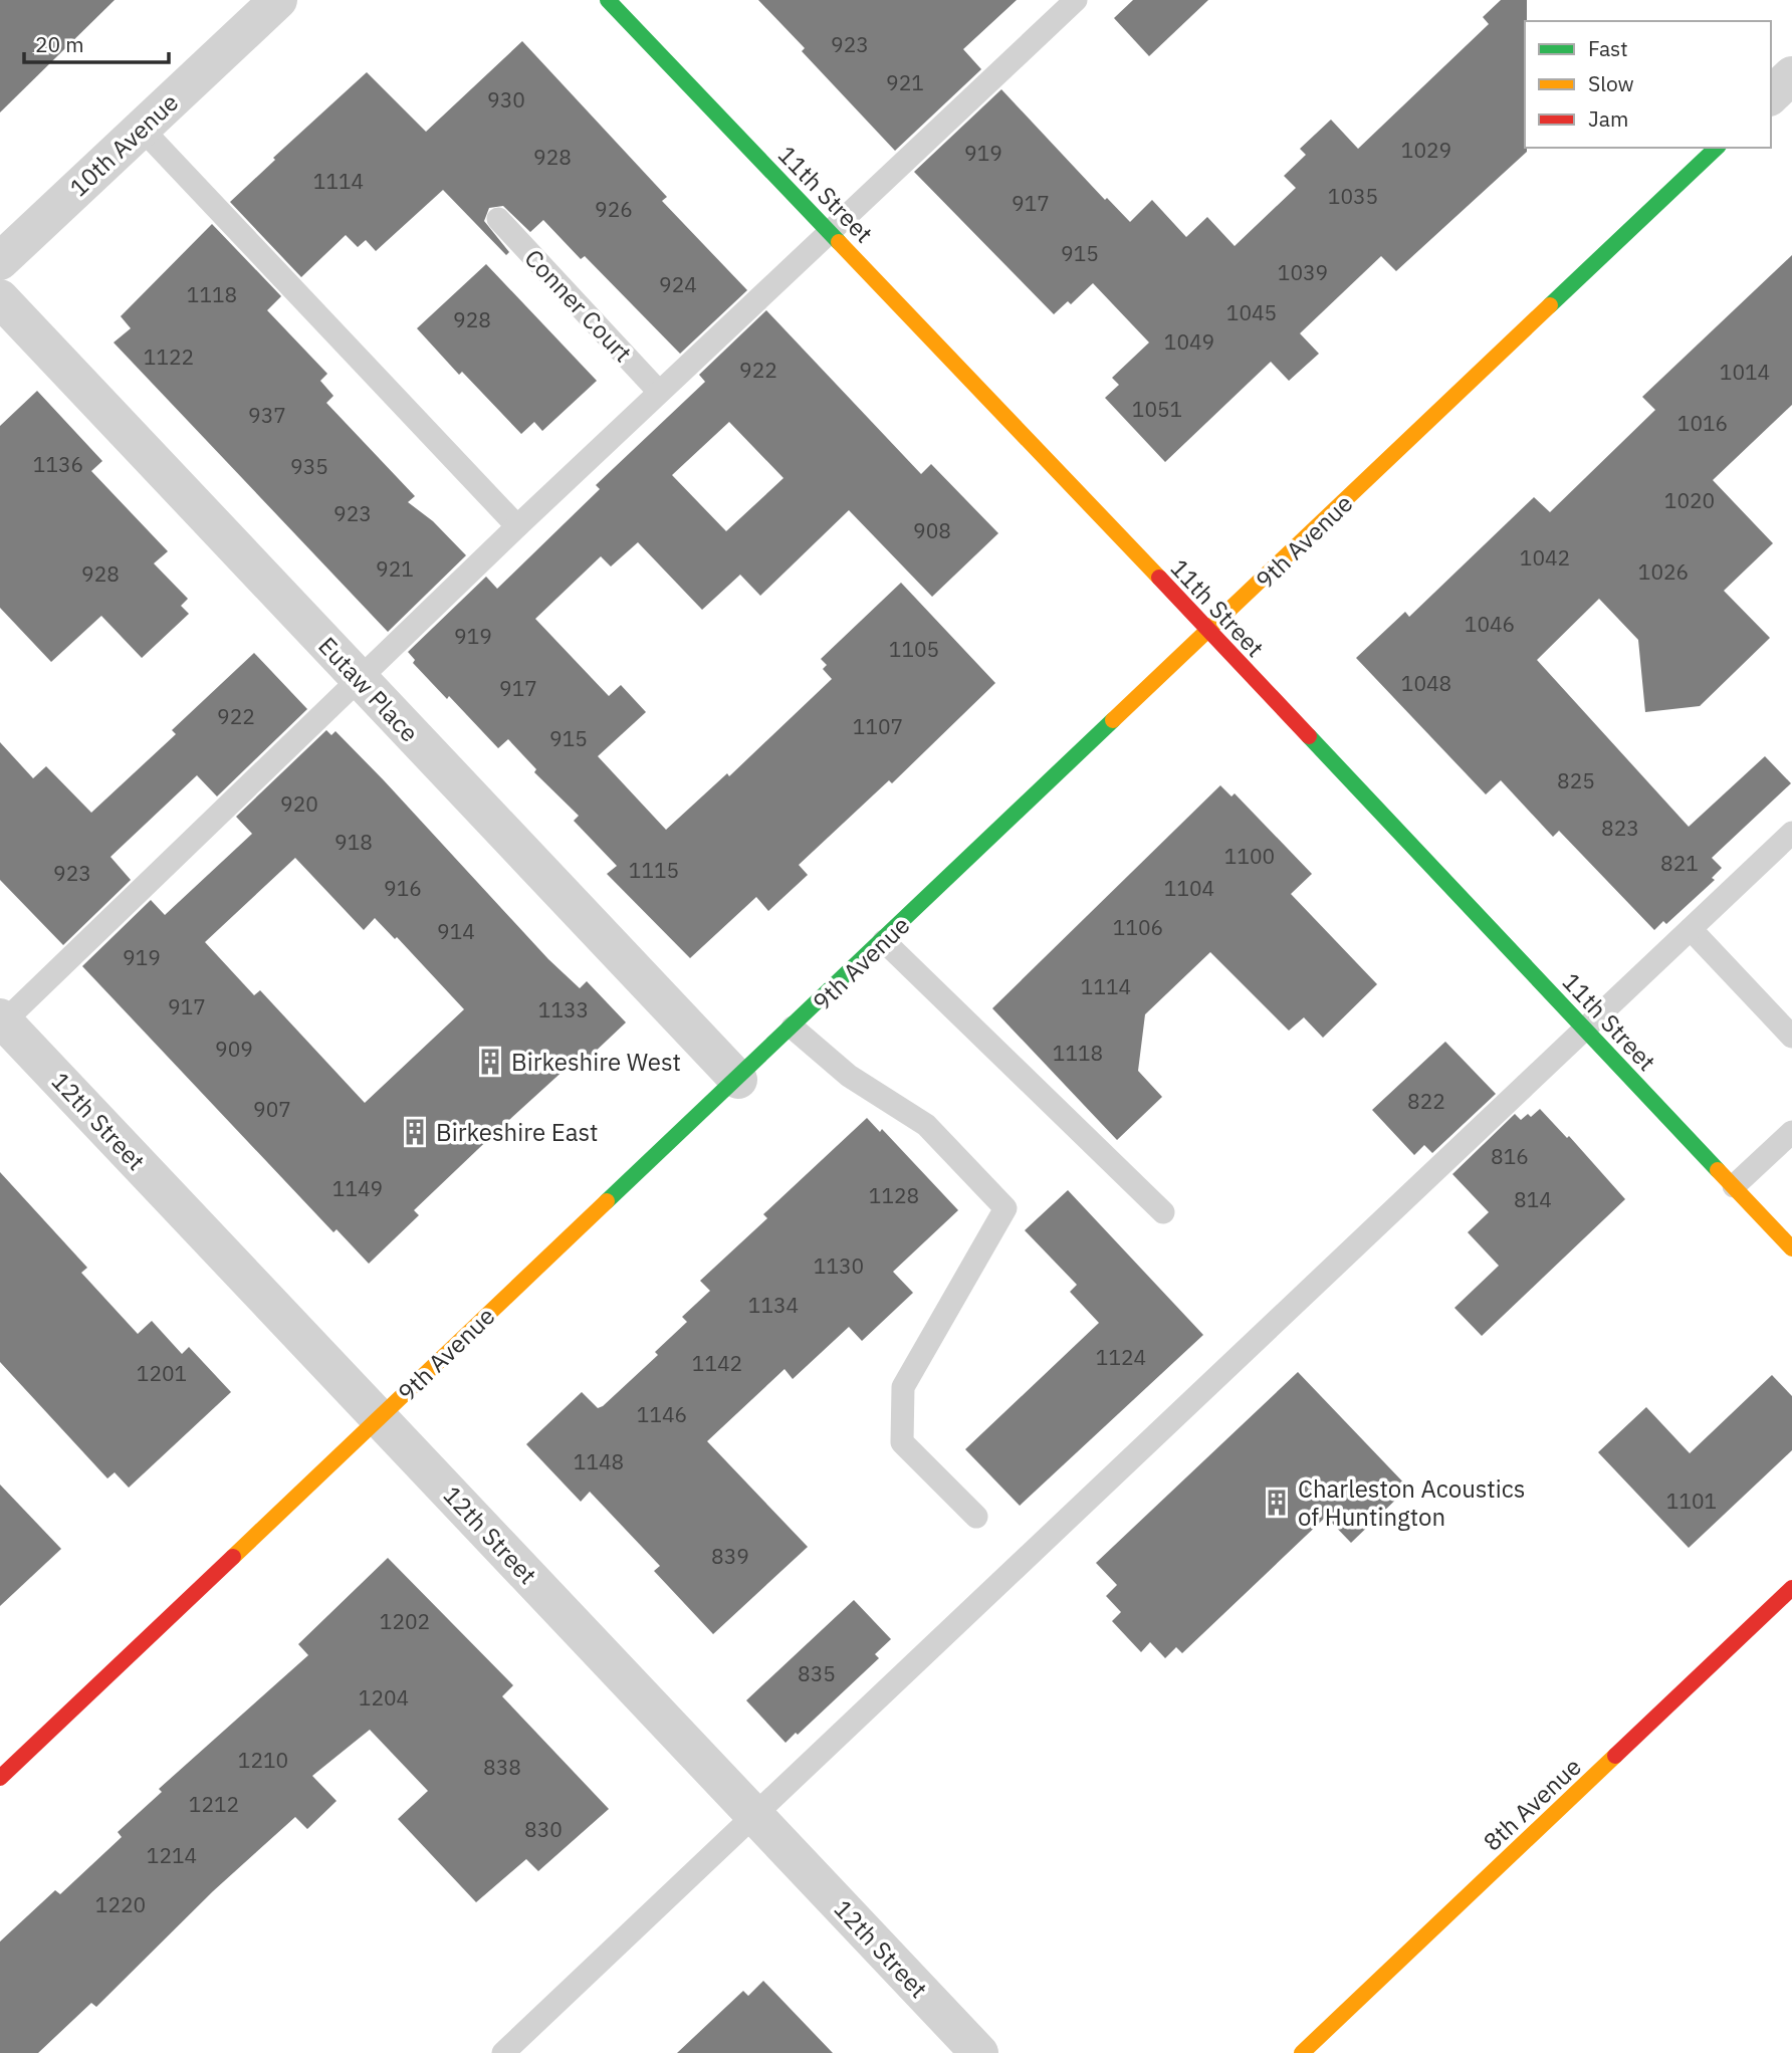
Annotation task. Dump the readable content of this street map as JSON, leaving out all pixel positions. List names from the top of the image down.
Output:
{
  "streets": {
    "street": [
      "10th Avenue",
      "11th Street",
      "9th Avenue",
      "Eutaw Place",
      "12th Street",
      "8th Avenue"
    ],
    "lane": ["Conner Court"]
  },
  "crossings": [
    ["11th Street", "9th Avenue"],
    ["9th Avenue", "Eutaw Place"],
    ["9th Avenue", "12th Street"]
  ],
  "places": {
    "building": ["Birkeshire West", "Birkeshire East", "Charleston Acoustics of Huntington"]
  },
  "house_numbers": [
    "923",
    "921",
    "930",
    "1029",
    "919",
    "928",
    "1114",
    "1035",
    "917",
    "926",
    "915",
    "1039",
    "924",
    "1118",
    "1045",
    "928",
    "1049",
    "1122",
    "922",
    "1014",
    "1051",
    "937",
    "1016",
    "1136",
    "935",
    "1020",
    "923",
    "908",
    "1042",
    "921",
    "1026",
    "928",
    "1046",
    "919",
    "1105",
    "1048",
    "917",
    "922",
    "1107",
    "915",
    "825",
    "920",
    "823",
    "918",
    "1100",
    "821",
    "1115",
    "923",
    "916",
    "1104",
    "1106",
    "914",
    "919",
    "1114",
    "917",
    "1133",
    "909",
    "1118",
    "822",
    "907",
    "816",
    "1149",
    "1128",
    "814",
    "1130",
    "1134",
    "1124",
    "1142",
    "1201",
    "1146",
    "1148",
    "1101",
    "839",
    "1202",
    "835",
    "1204",
    "1210",
    "838",
    "1212",
    "830",
    "1214",
    "1220"
  ],
  "legend": ["Fast", "Slow", "Jam"],
  "scale_bar": "20 m"
}
